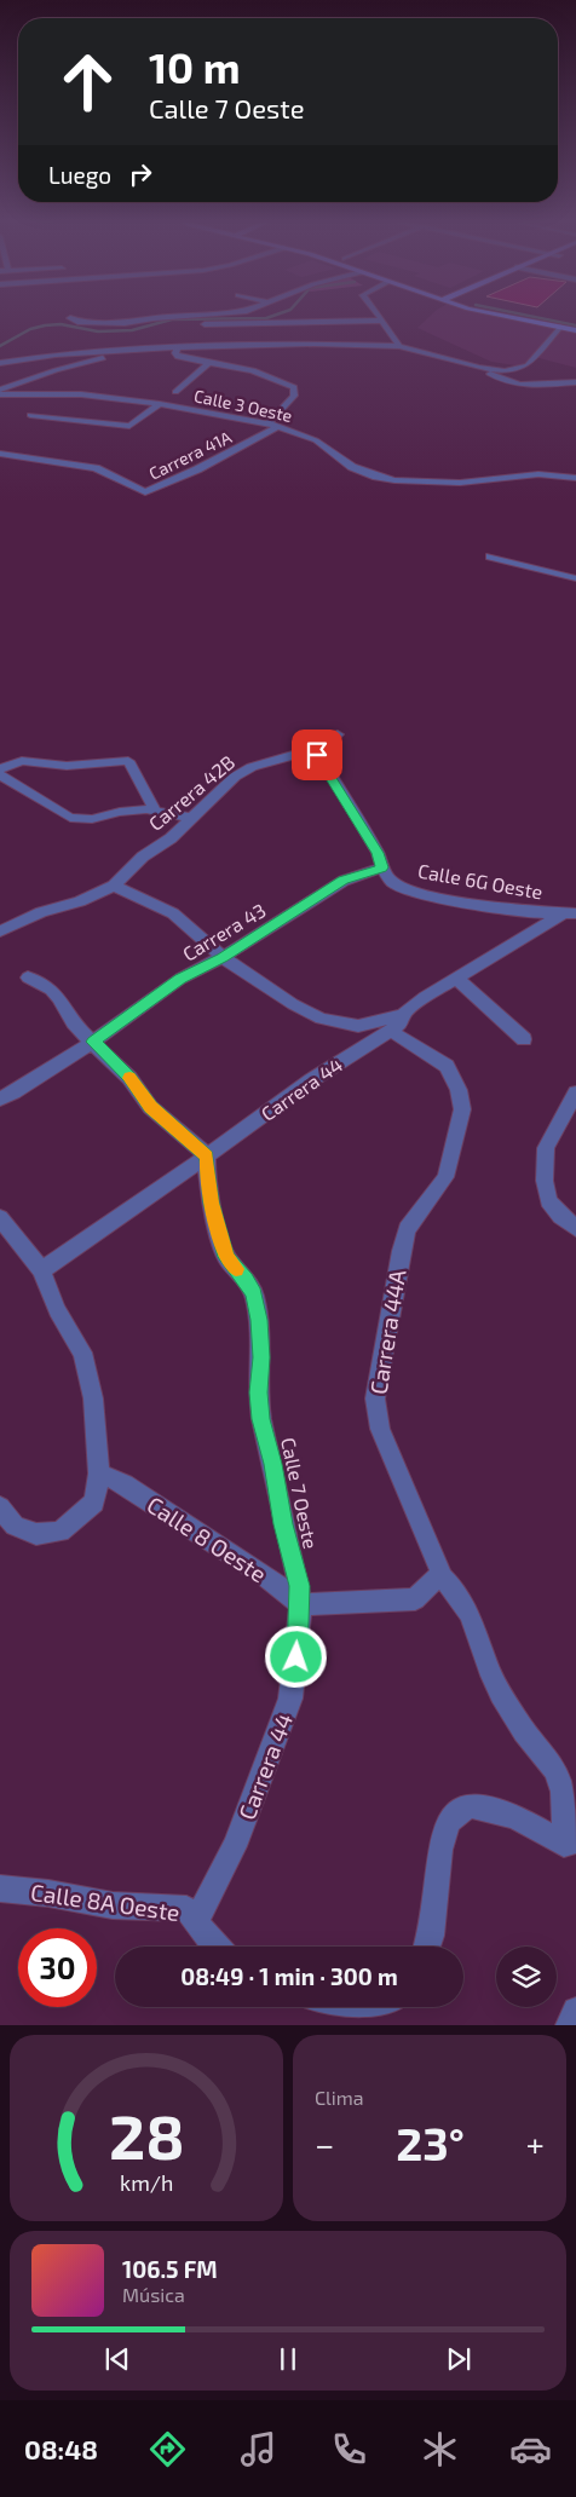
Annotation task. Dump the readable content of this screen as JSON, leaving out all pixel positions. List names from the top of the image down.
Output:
{
  "streets": {
    "street": [
      "Calle 3 Oeste",
      "Carrera 41A",
      "Carrera 42B",
      "Calle 6G Oeste",
      "Carrera 43",
      "Carrera 44",
      "Carrera 44A",
      "Calle 7 Oeste",
      "Calle 8 Oeste",
      "Calle 8A Oeste"
    ]
  },
  "crossings": [
    ["Calle 3 Oeste", "Carrera 41A"],
    ["Carrera 42B", "Calle 6G Oeste"],
    ["Calle 6G Oeste", "Carrera 43"],
    ["Calle 6G Oeste", "Carrera 44"],
    ["Carrera 44", "Carrera 44A"],
    ["Carrera 44", "Calle 7 Oeste"],
    ["Carrera 44", "Calle 8 Oeste"],
    ["Carrera 44", "Calle 8A Oeste"]
  ],
  "page": {
    "turn": ["10 m", "Calle 7 Oeste"],
    "then": "Luego",
    "limit": "30",
    "trip": "08:49 · 1 min · 300 m",
    "tile": "Clima",
    "heat": ["−", "23°", "+"],
    "song": ["106.5 FM", "Música"],
    "tabs": "08:48",
    "gauge": ["28", "km/h"]
  }
}
